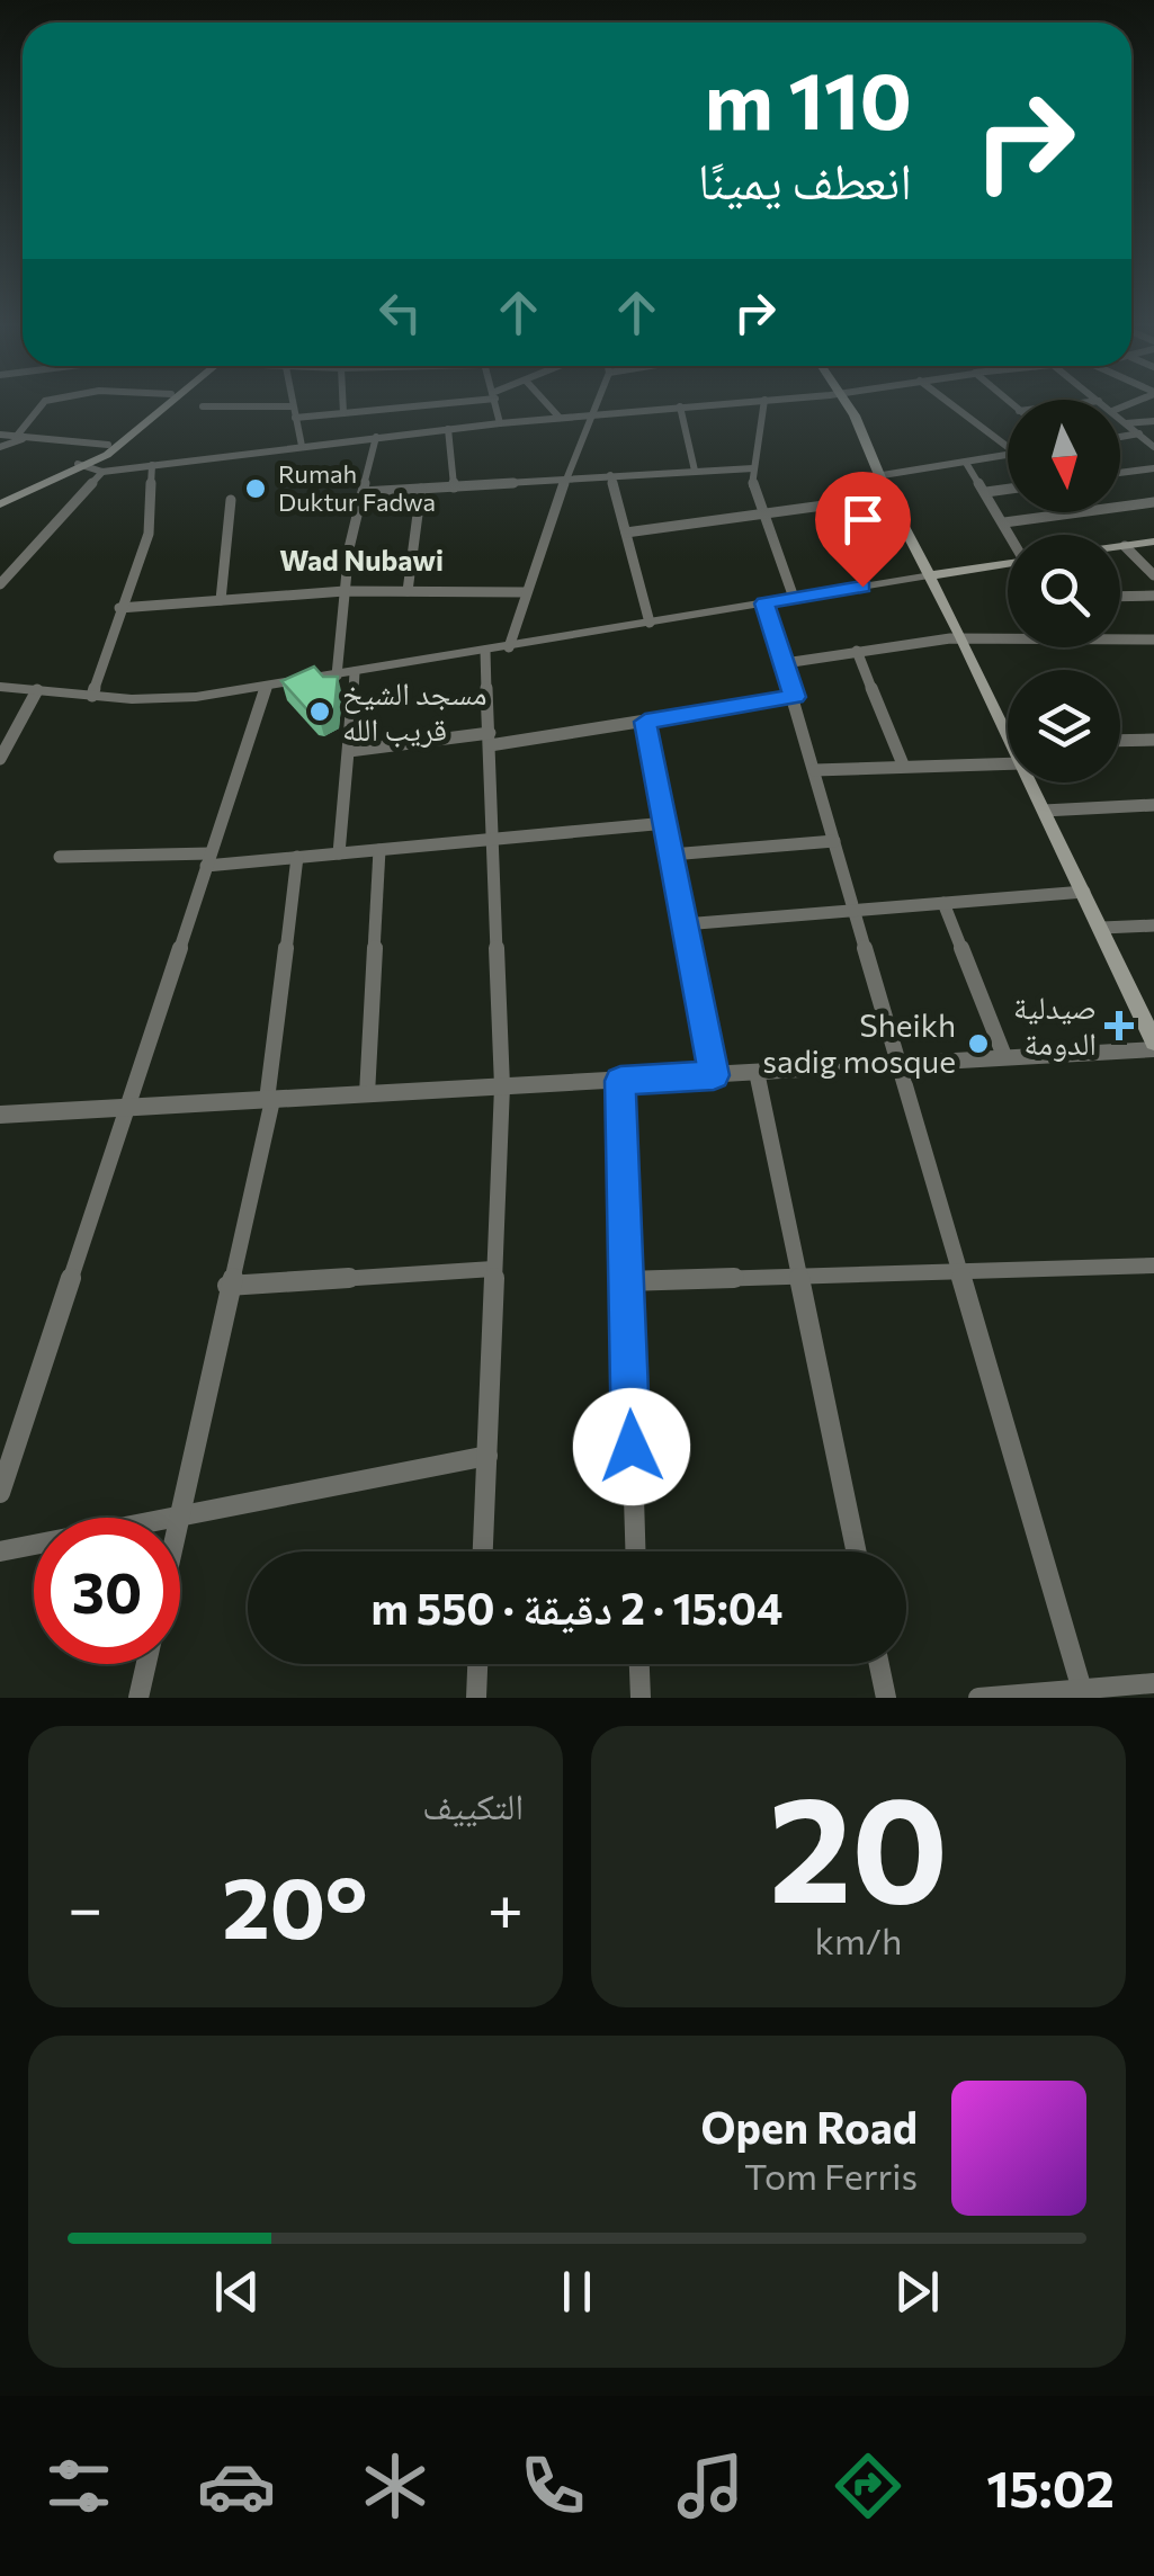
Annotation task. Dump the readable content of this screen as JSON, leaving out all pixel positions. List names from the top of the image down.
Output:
{
  "districts": ["Wad Nubawi"],
  "places": {
    "other": ["Rumah Duktur Fadwa", "مسجد الشيخ قريب الله", "Sheikh sadig mosque"],
    "health": ["صيدلية الدومة"]
  },
  "north": "bottom",
  "page": {
    "turn": ["110 m", "انعطف يمينًا"],
    "limit": "30",
    "trip": "15:04 · 2 دقيقة · 550 m",
    "tile": [
      ["20", "km/h"],
      "التكييف"
    ],
    "heat": ["−", "20°", "+"],
    "song": ["Open Road", "Tom Ferris"],
    "tabs": "15:02"
  }
}
